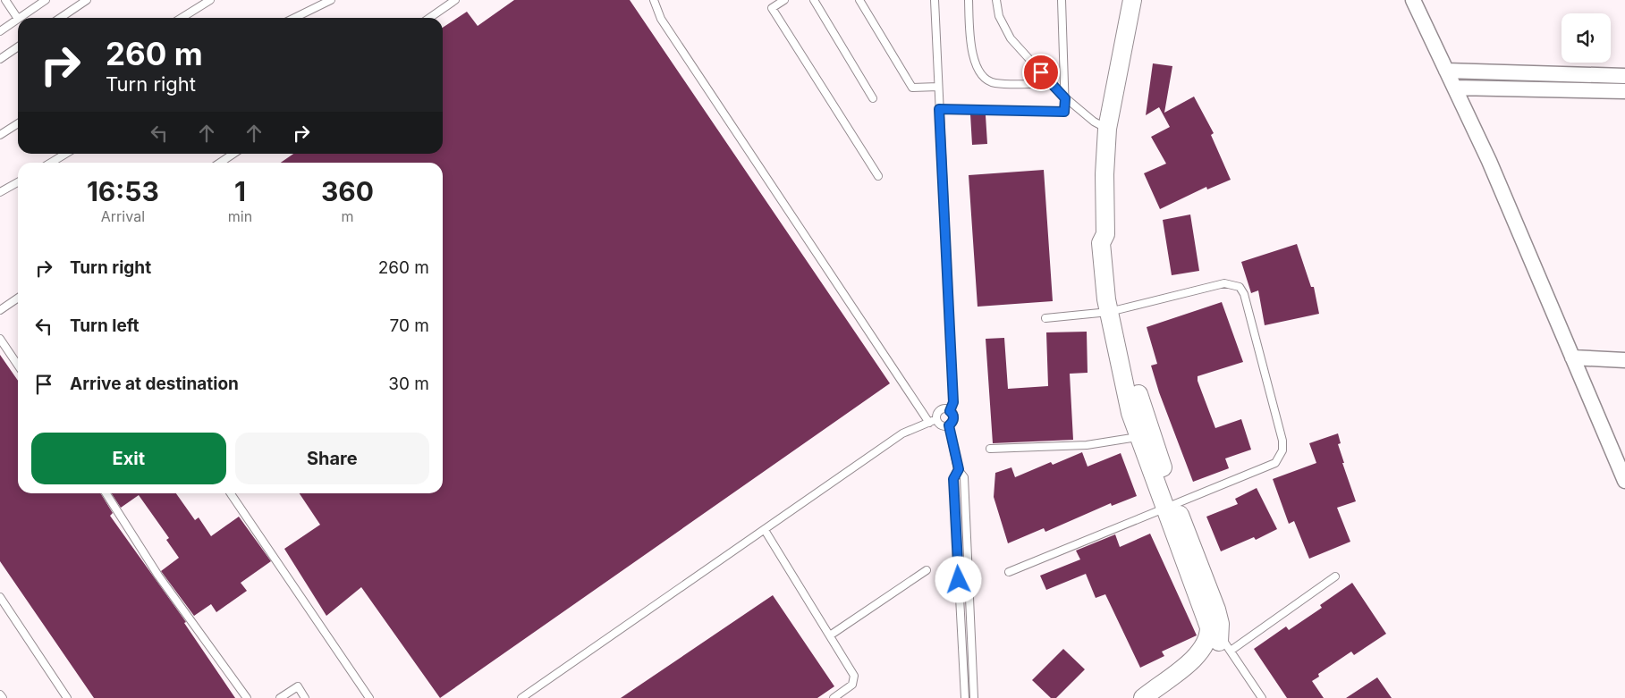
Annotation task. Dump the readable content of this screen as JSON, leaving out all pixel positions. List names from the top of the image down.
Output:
{
  "page": {
    "turn": ["260 m", "Turn right"],
    "eta": [
      "16:53",
      "Arrival",
      "1",
      "min",
      "360",
      "m"
    ],
    "list": [
      {
        "name": "Turn right",
        "value": "260 m"
      },
      {
        "name": "Turn left",
        "value": "70 m"
      },
      {
        "name": "Arrive at destination",
        "value": "30 m"
      }
    ],
    "buttons": ["Exit", "Share"]
  }
}
